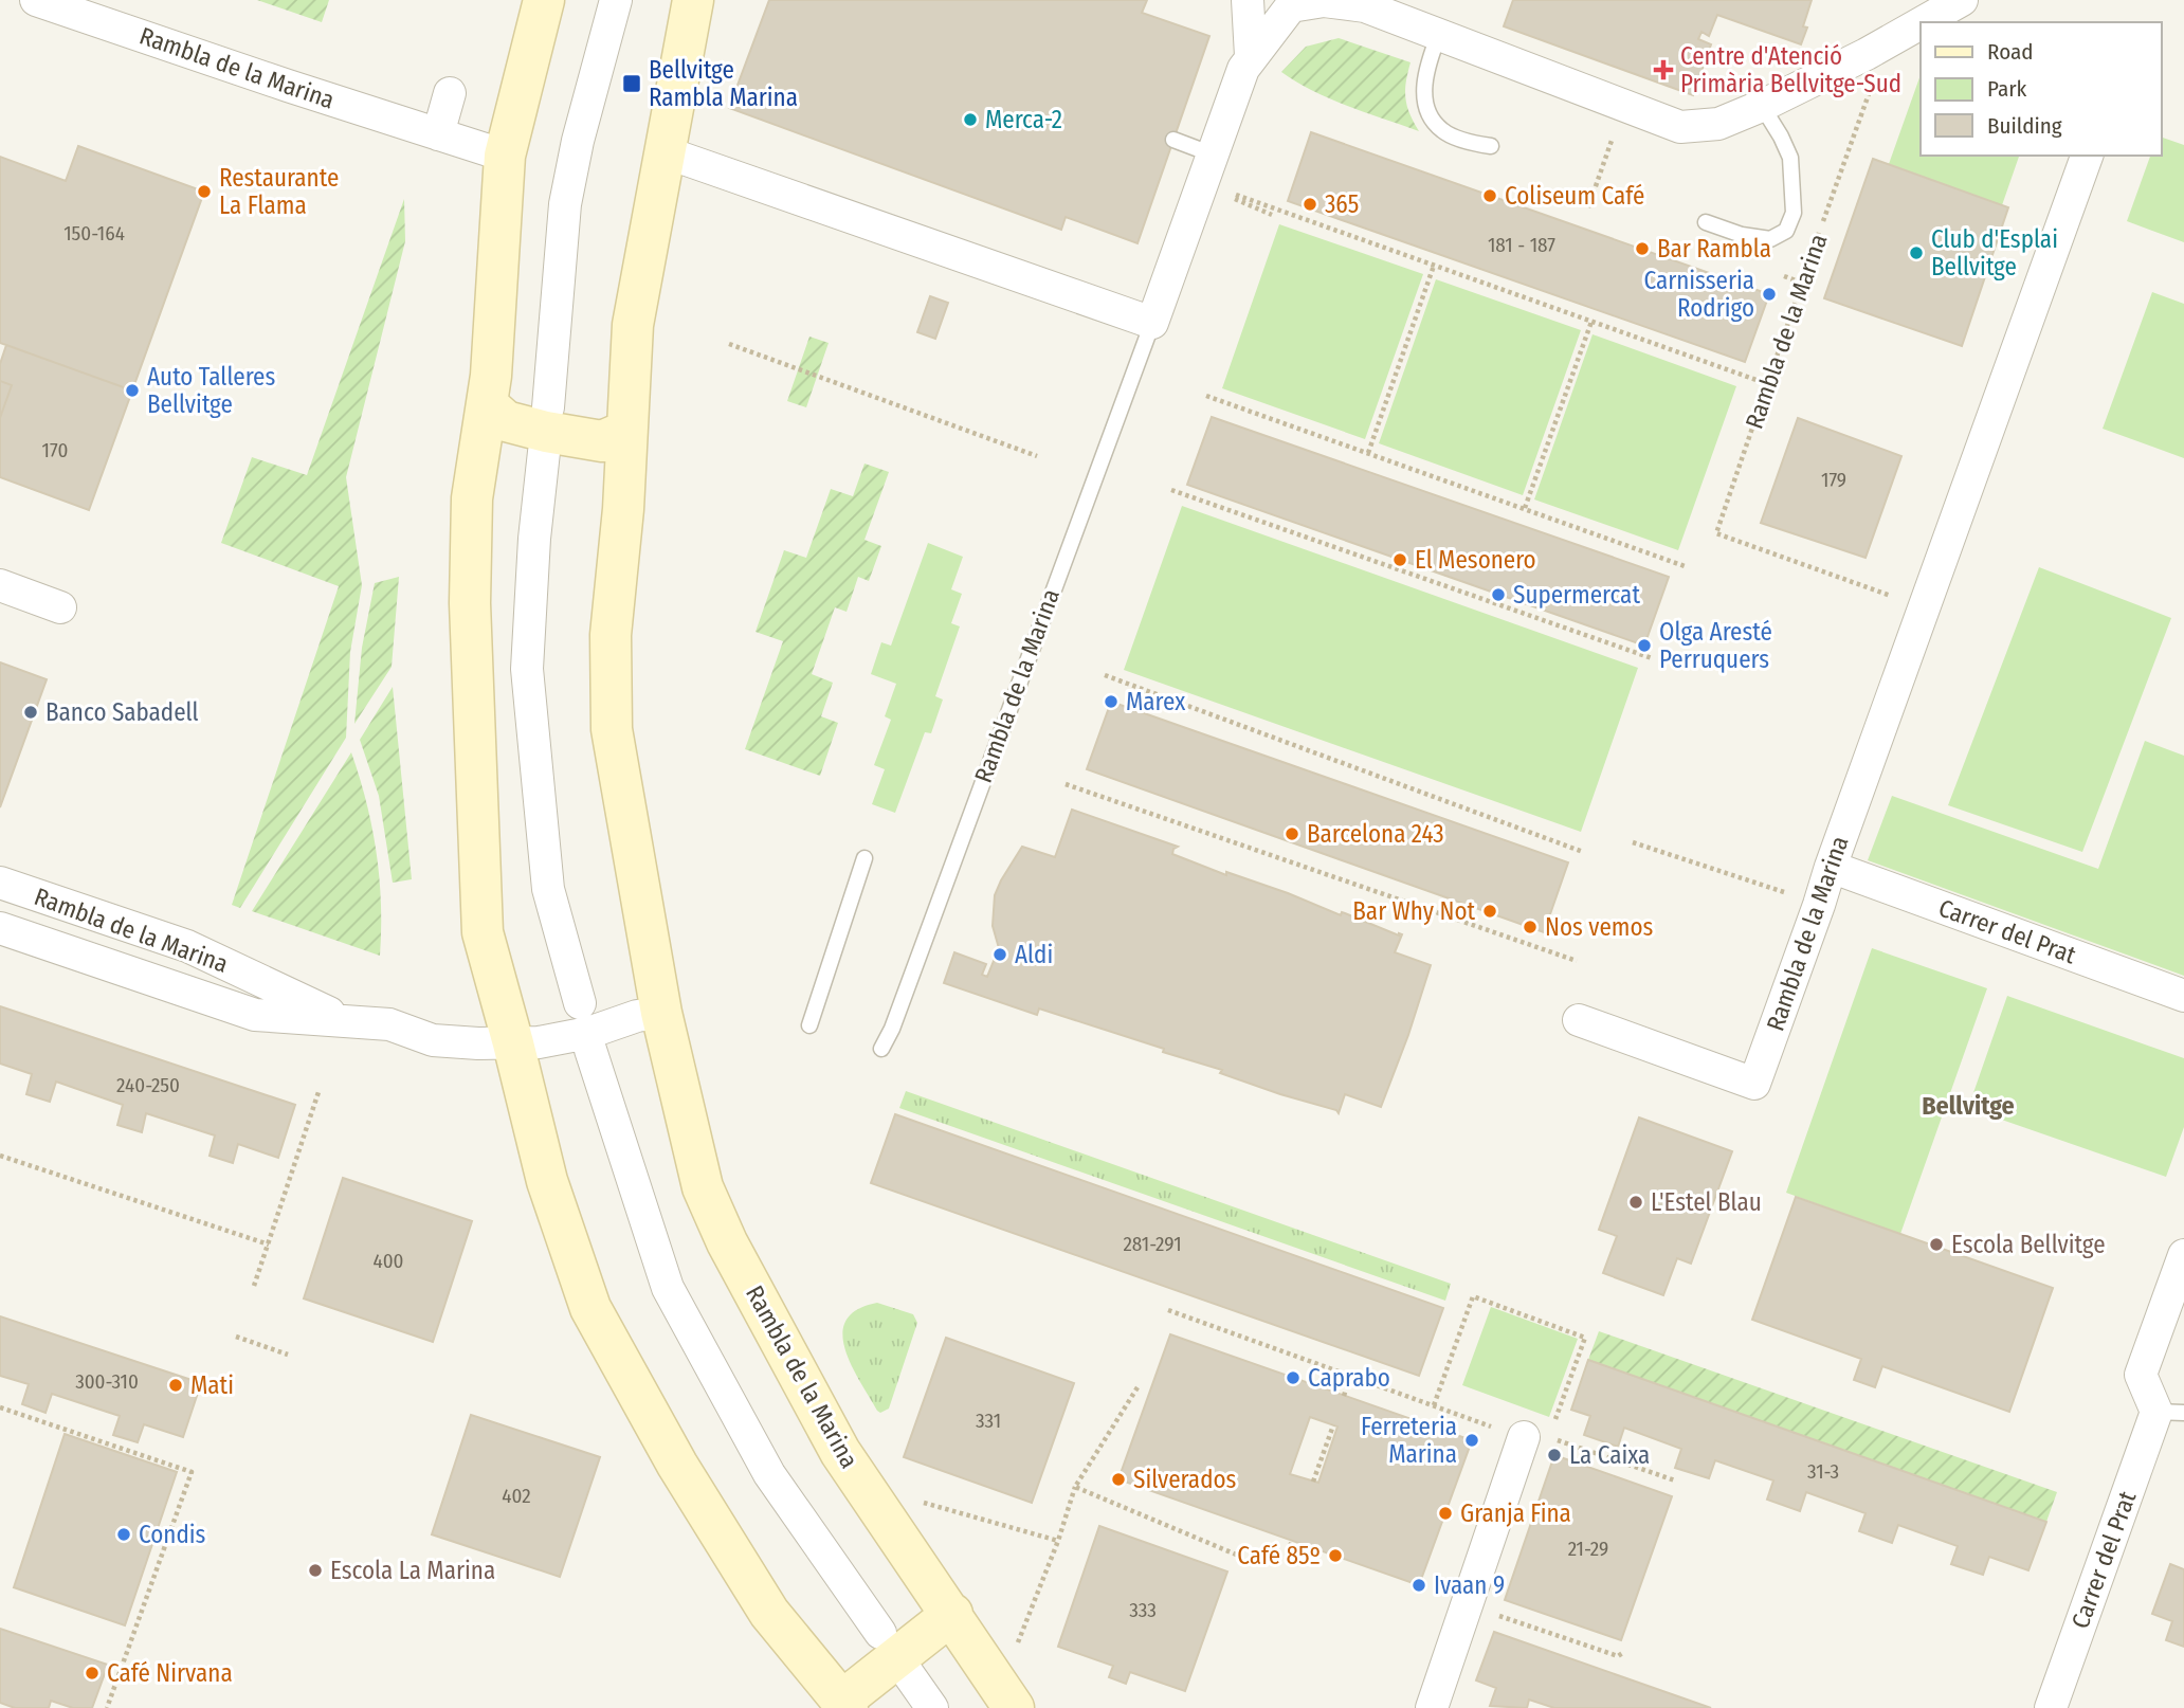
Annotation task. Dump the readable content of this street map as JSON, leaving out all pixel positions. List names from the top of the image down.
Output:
{
  "streets": {
    "street": ["Rambla de la Marina", "Carrer del Prat"]
  },
  "crossings": [
    ["Rambla de la Marina", "Carrer del Prat"]
  ],
  "districts": ["Bellvitge"],
  "places": {
    "health": ["Centre d'Atenció Primària Bellvitge-Sud"],
    "transit": ["Bellvitge Rambla Marina"],
    "other": [
      "Merca-2",
      "Restaurante La Flama",
      "Coliseum Café",
      "365",
      "Bar Rambla",
      "Club d'Esplai Bellvitge",
      "Carnisseria Rodrigo",
      "Auto Talleres Bellvitge",
      "El Mesonero",
      "Supermercat",
      "Olga Aresté Perruquers",
      "Marex",
      "Banco Sabadell",
      "Barcelona 243",
      "Bar Why Not",
      "Nos vemos",
      "Aldi",
      "L'Estel Blau",
      "Escola Bellvitge",
      "Caprabo",
      "Mati",
      "Ferreteria Marina",
      "La Caixa",
      "Silverados",
      "Granja Fina",
      "Condis",
      "Café 85º",
      "Escola La Marina",
      "Ivaan 9",
      "Café Nirvana"
    ]
  },
  "house_numbers": [
    "150-164",
    "181 - 187",
    "170",
    "179",
    "240-250",
    "281-291",
    "400",
    "300-310",
    "331",
    "31-3",
    "402",
    "21-29",
    "333"
  ],
  "legend": ["Road", "Park", "Building"]
}
